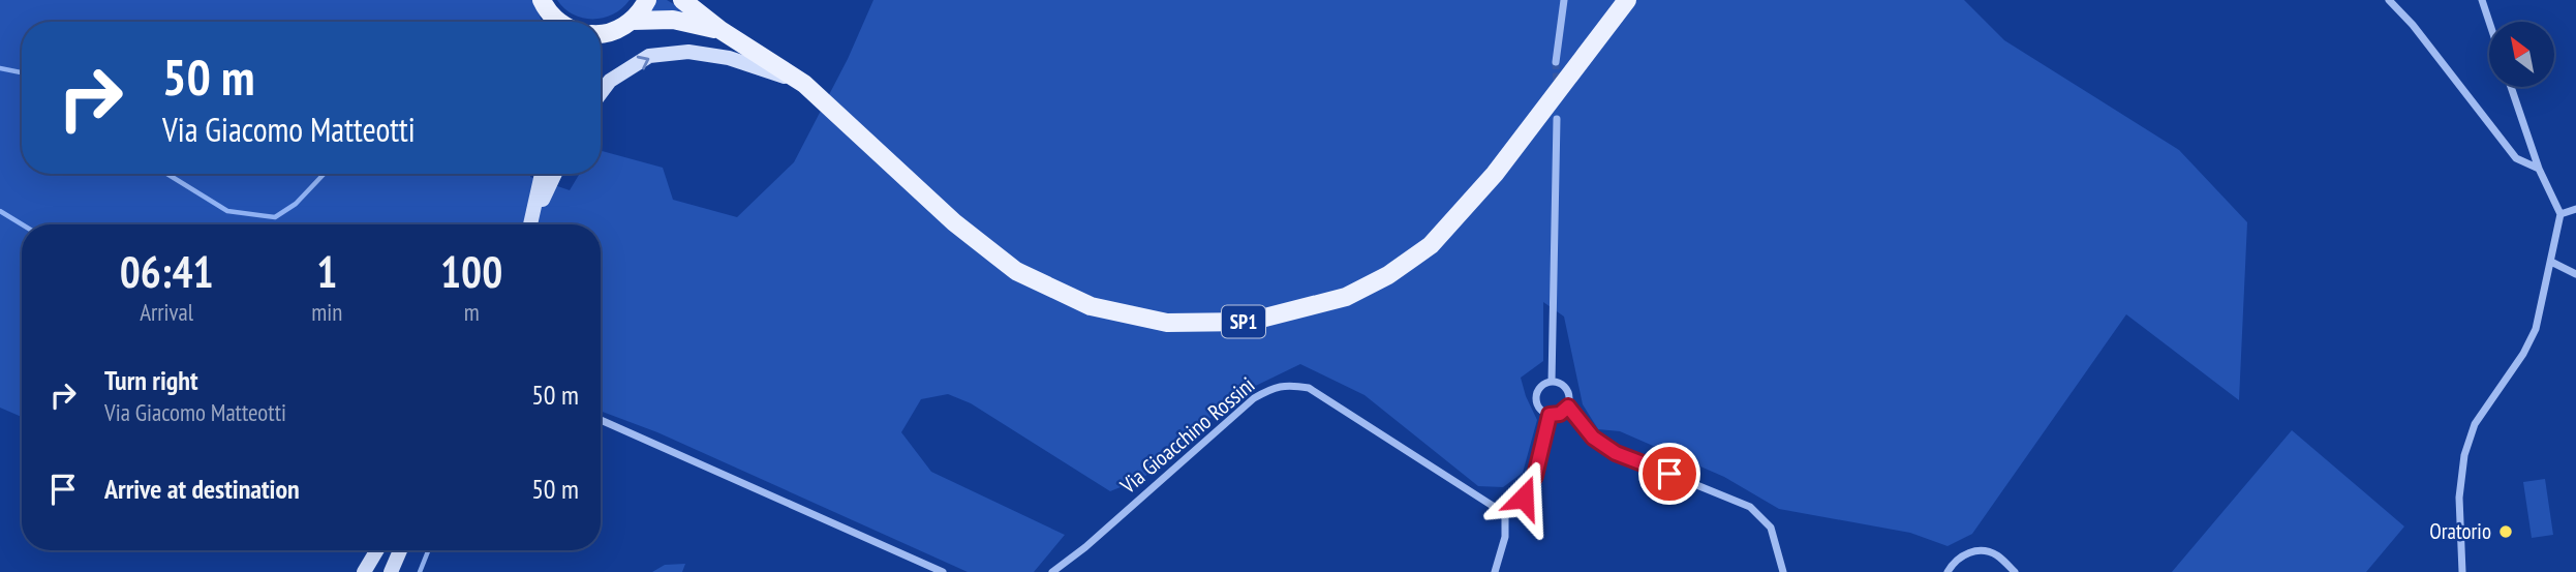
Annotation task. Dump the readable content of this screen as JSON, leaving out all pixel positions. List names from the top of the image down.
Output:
{
  "streets": {
    "main road": ["SP1"],
    "street": ["Via Gioacchino Rossini"]
  },
  "places": ["Oratorio"],
  "north": "top left",
  "page": {
    "turn": ["50 m", "Via Giacomo Matteotti"],
    "eta": [
      "06:41",
      "Arrival",
      "1",
      "min",
      "100",
      "m"
    ],
    "list": [
      {
        "name": "Turn right",
        "note": "Via Giacomo Matteotti",
        "value": "50 m"
      },
      {
        "name": "Arrive at destination",
        "value": "50 m"
      }
    ]
  }
}
